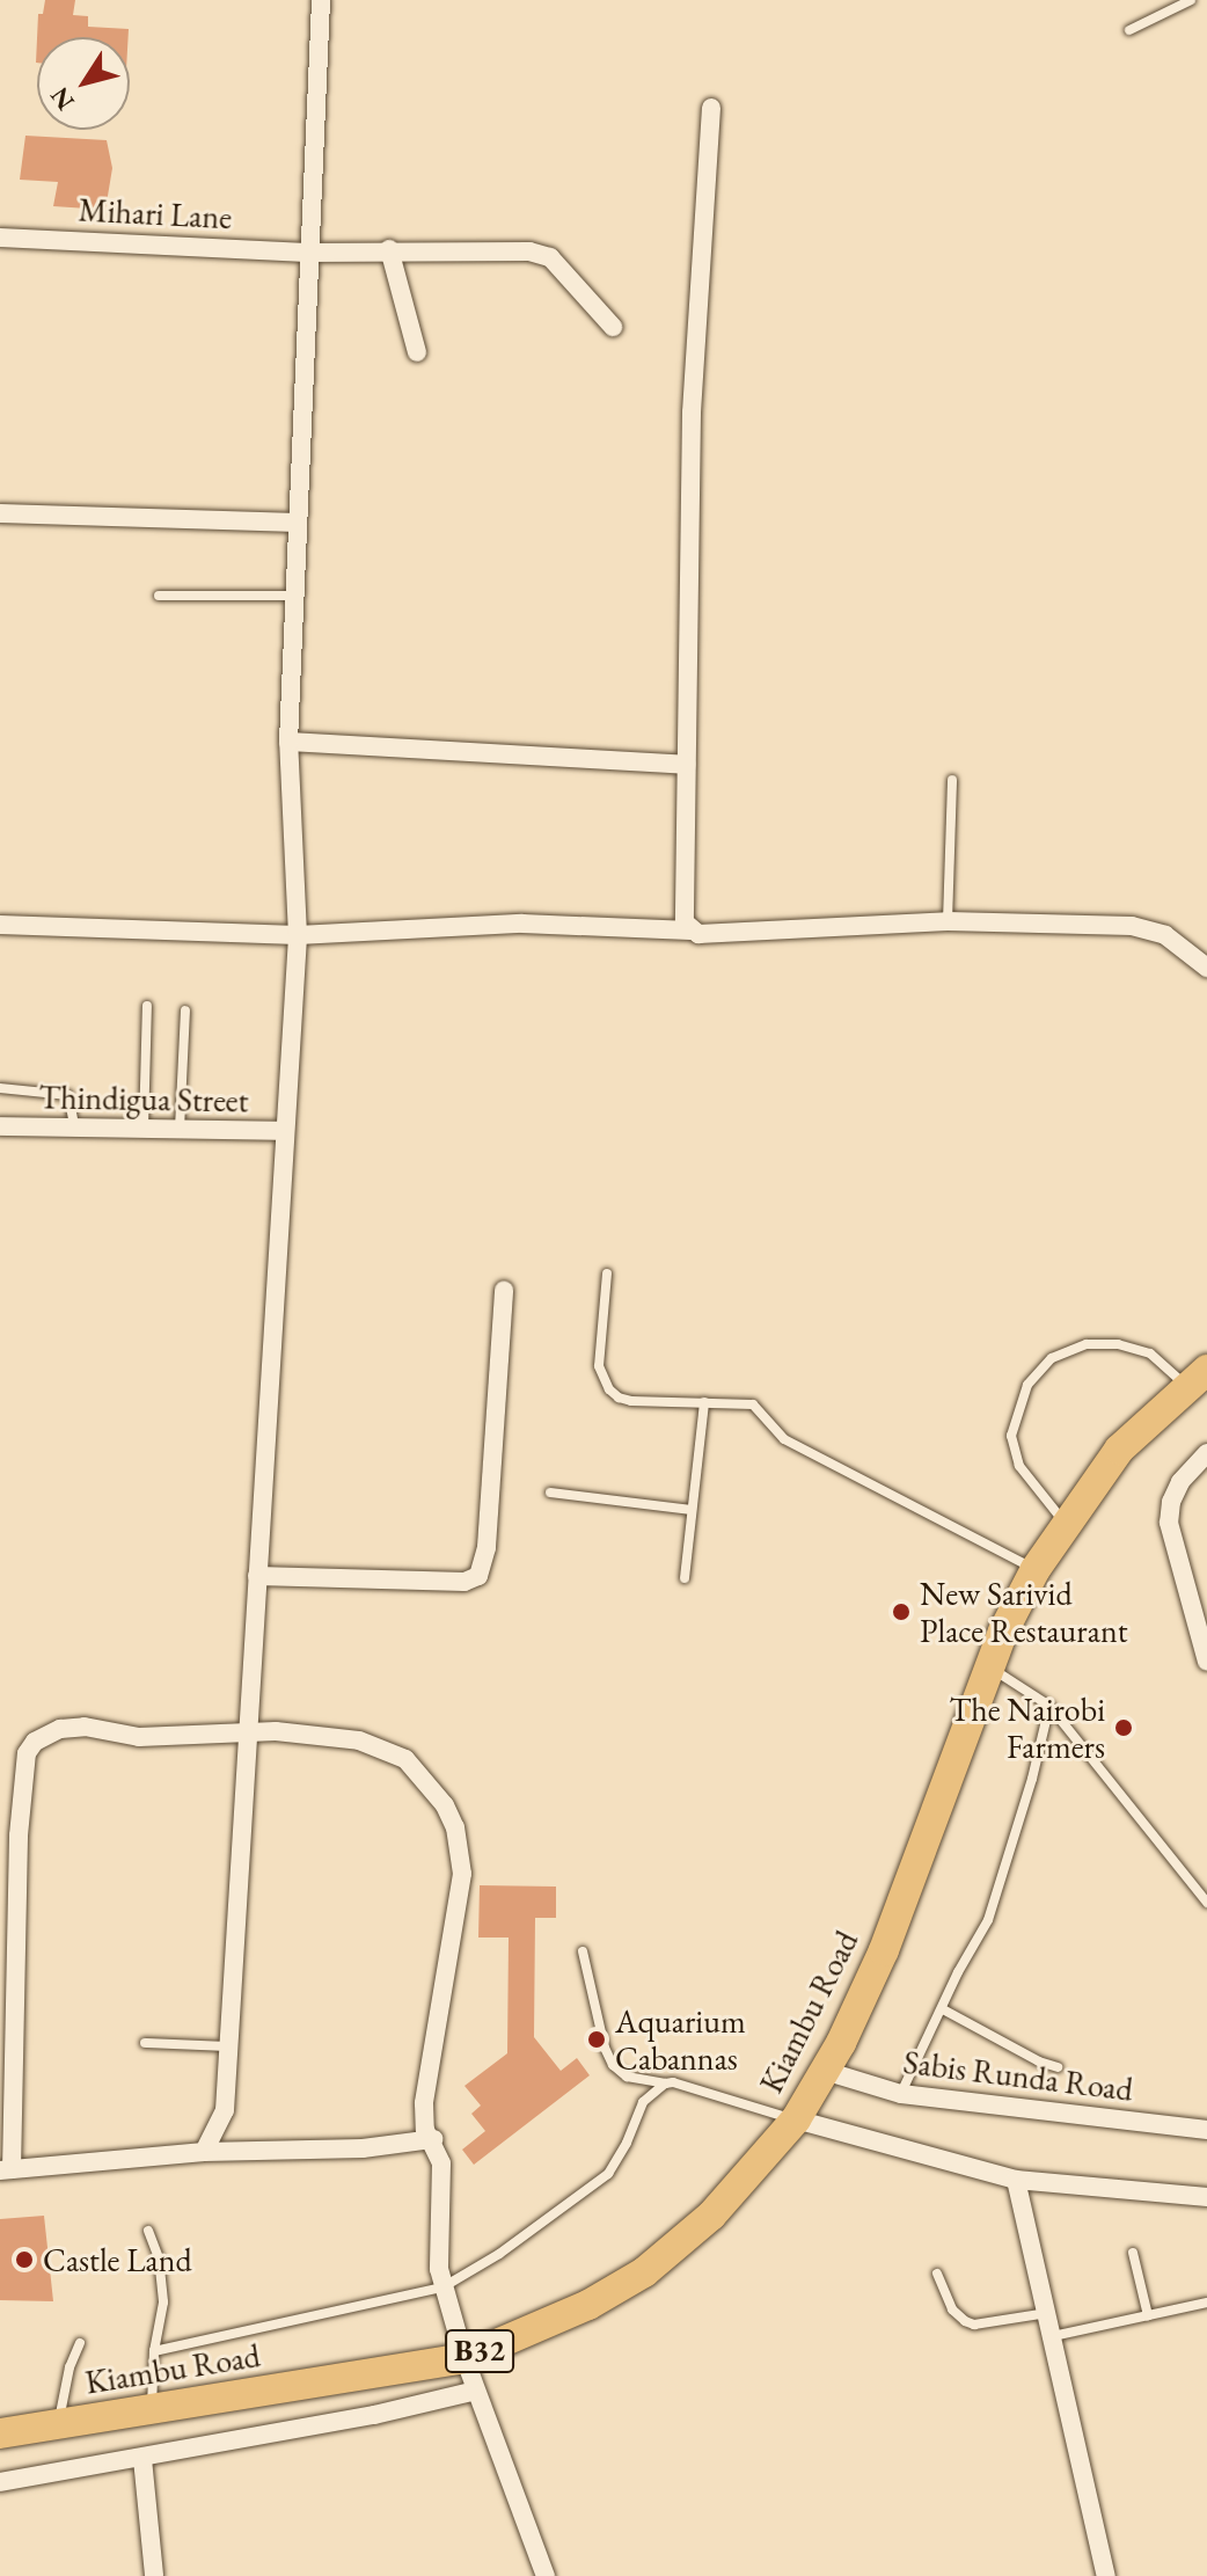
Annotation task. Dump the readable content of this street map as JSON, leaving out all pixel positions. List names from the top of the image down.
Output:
{
  "streets": {
    "highway": ["Kiambu Road", "B32"],
    "street": ["Mihari Lane", "Thindigua Street", "Sabis Runda Road"]
  },
  "crossings": [
    ["Kiambu Road", "Sabis Runda Road"]
  ],
  "places": [
    "New Sarivid Place Restaurant",
    "The Nairobi Farmers",
    "Aquarium Cabannas",
    "Castle Land"
  ],
  "north": "bottom left"
}
